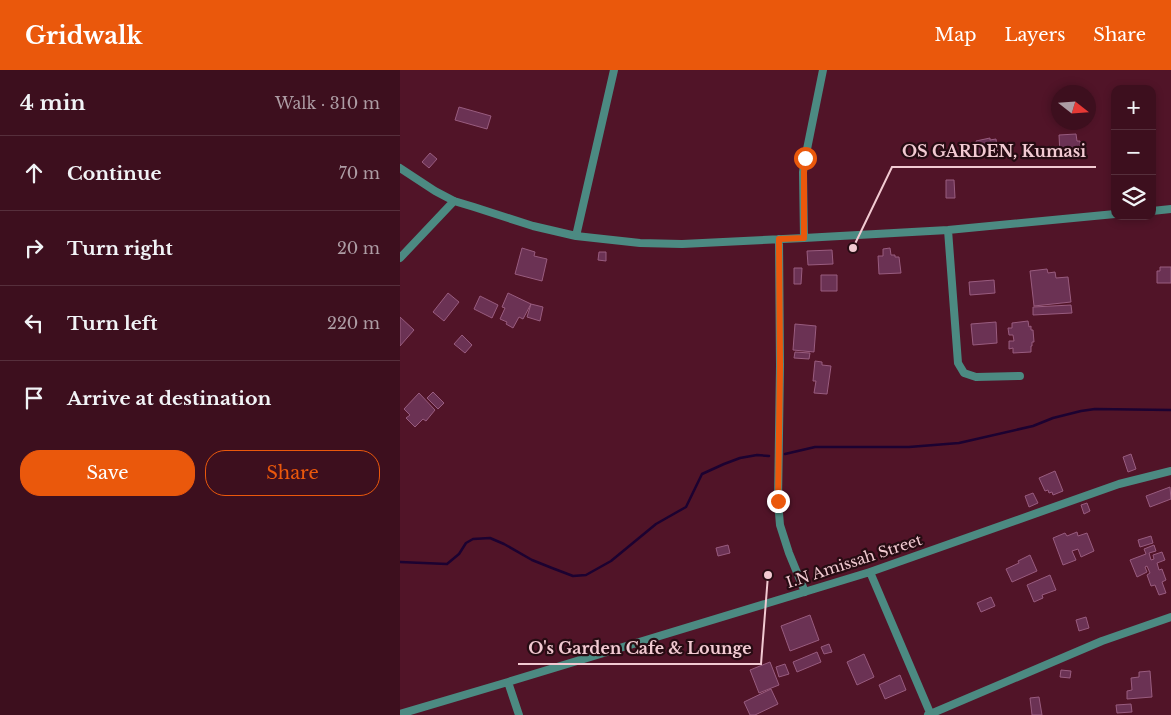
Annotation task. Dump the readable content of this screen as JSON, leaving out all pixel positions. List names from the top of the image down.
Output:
{
  "streets": {
    "street": ["I.N Amissah Street"]
  },
  "places": ["OS GARDEN, Kumasi", "O's Garden Cafe & Lounge"],
  "north": "right",
  "page": {
    "header": "Gridwalk",
    "nav": ["Map", "Layers", "Share"],
    "heading": ["4 min", "Walk · 310 m"],
    "map_buttons": ["+", "−"],
    "list": [
      ["Continue", "70 m"],
      ["Turn right", "20 m"],
      ["Turn left", "220 m"],
      "Arrive at destination"
    ],
    "buttons": ["Save", "Share"]
  }
}
